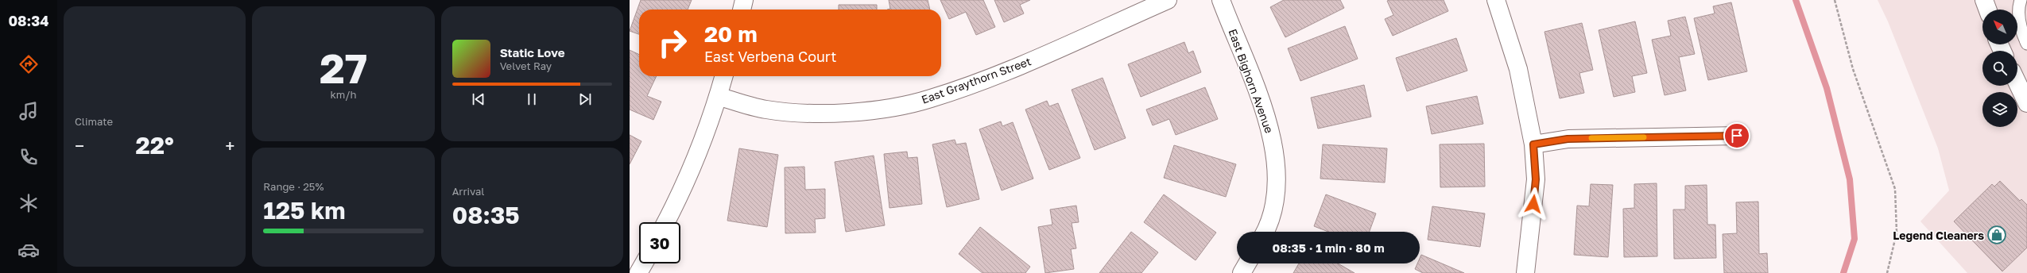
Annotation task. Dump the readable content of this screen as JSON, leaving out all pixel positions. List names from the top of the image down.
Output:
{
  "streets": {
    "street": ["East Graythorn Street", "East Bighorn Avenue"]
  },
  "places": {
    "shop": ["Legend Cleaners"]
  },
  "north": "top left",
  "page": {
    "tabs": "08:34",
    "tile": [
      "Climate",
      ["27", "km/h"],
      ["Range · 25%", "125 km"],
      ["Arrival", "08:35"]
    ],
    "turn": ["20 m", "East Verbena Court"],
    "song": ["Static Love", "Velvet Ray"],
    "heat": ["−", "22°", "+"],
    "limit": "30",
    "trip": "08:35 · 1 min · 80 m"
  }
}
